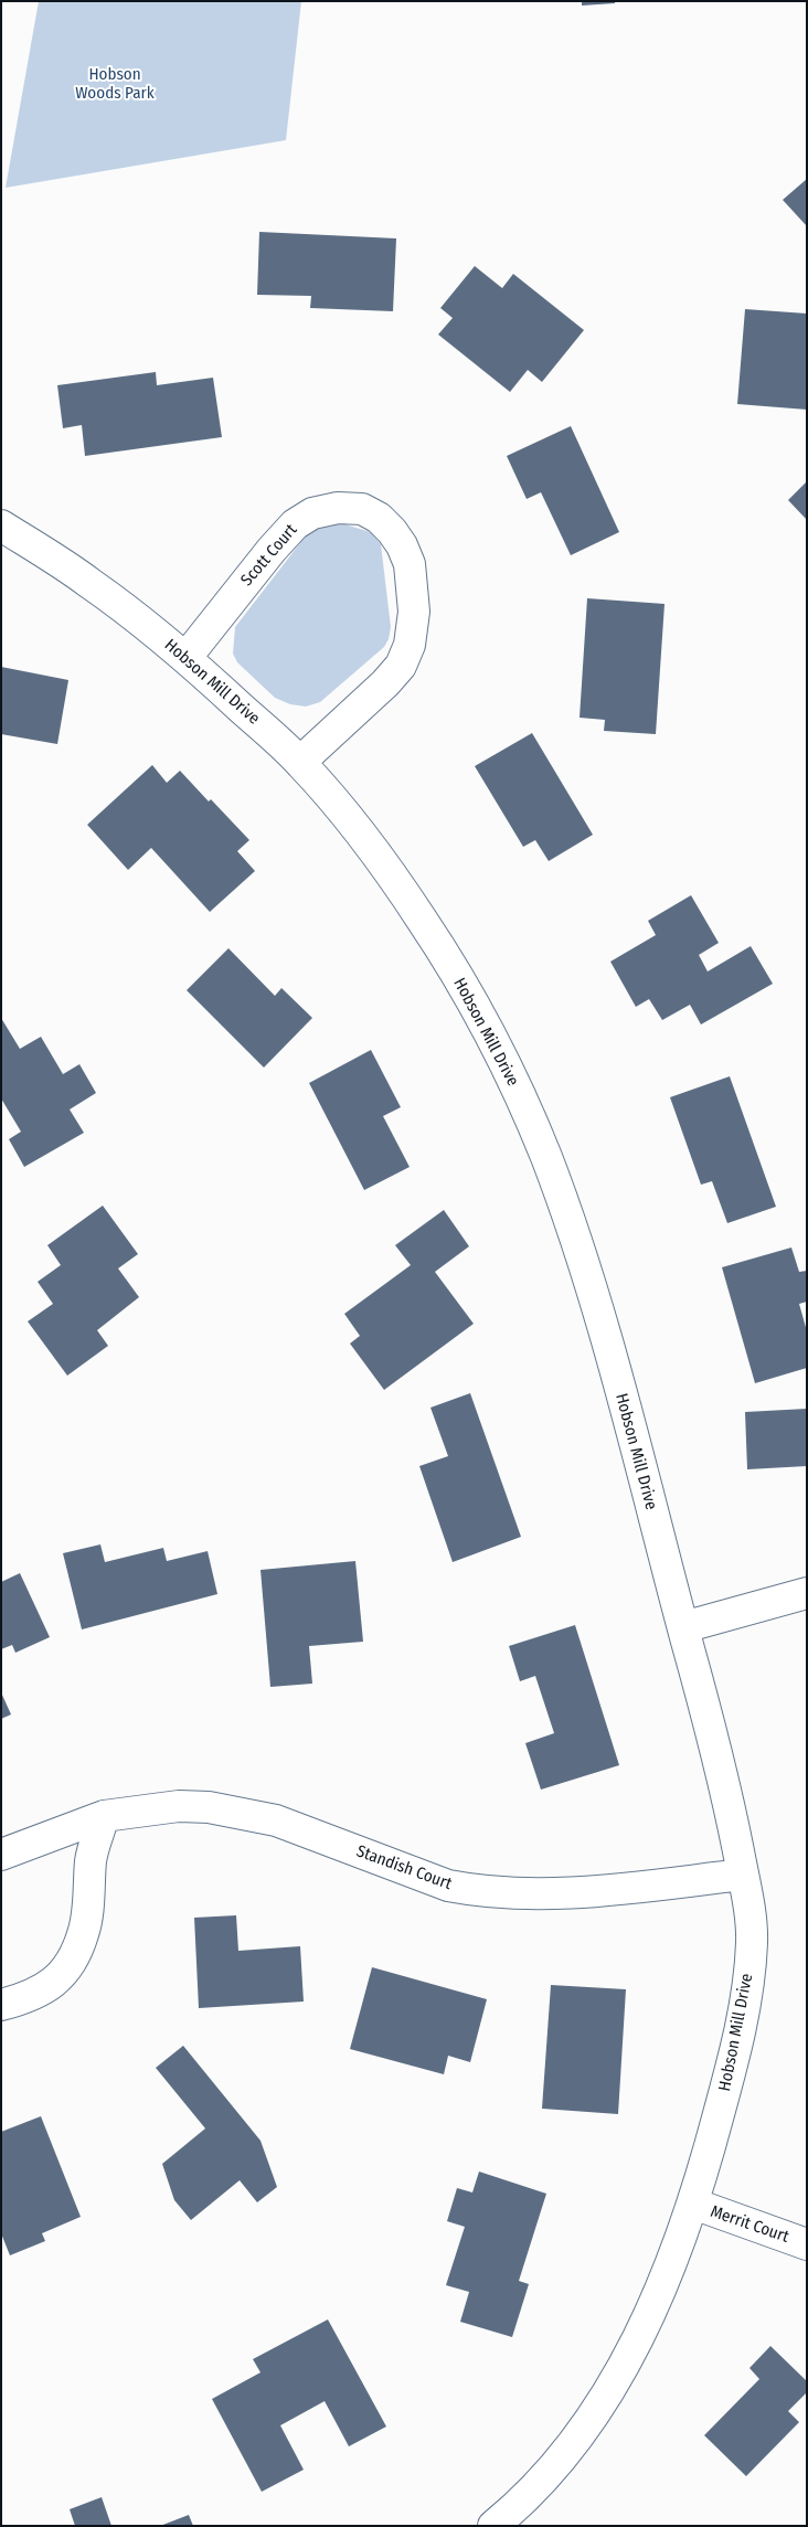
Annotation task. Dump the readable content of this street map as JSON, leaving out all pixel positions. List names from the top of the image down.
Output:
{
  "streets": {
    "street": [
      "Scott Court",
      "Hobson Mill Drive",
      "Standish Court",
      "Merrit Court"
    ]
  },
  "crossings": [
    ["Scott Court", "Hobson Mill Drive"],
    ["Hobson Mill Drive", "Standish Court"],
    ["Hobson Mill Drive", "Merrit Court"]
  ],
  "parks": ["Hobson Woods Park"]
}
